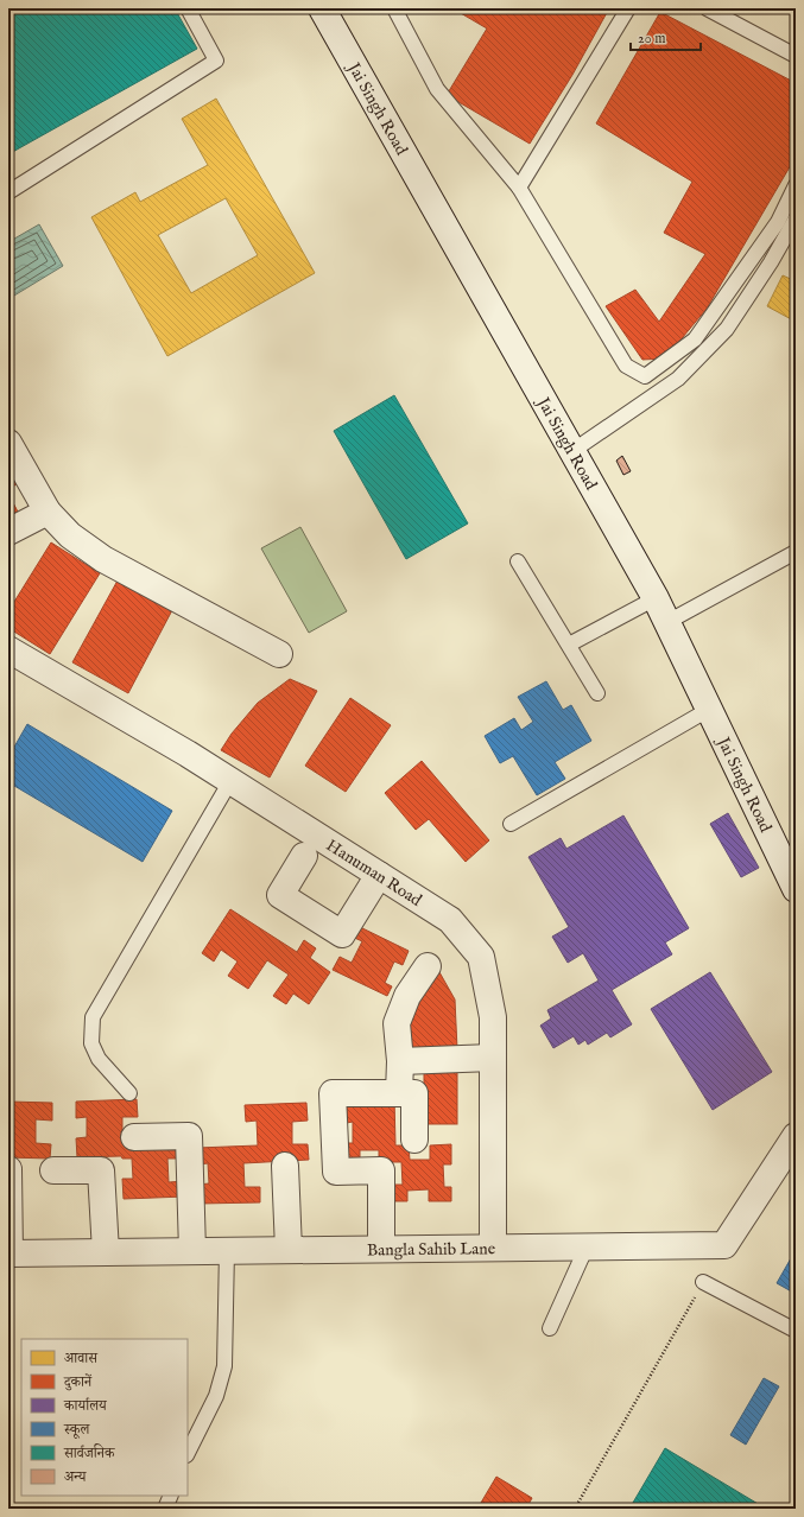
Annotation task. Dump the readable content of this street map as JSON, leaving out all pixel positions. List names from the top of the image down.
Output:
{
  "streets": {
    "street": ["Jai Singh Road", "Hanuman Road", "Bangla Sahib Lane"]
  },
  "crossings": [
    ["Hanuman Road", "Bangla Sahib Lane"]
  ],
  "legend": [
    "आवास",
    "दुकानें",
    "कार्यालय",
    "स्कूल",
    "सार्वजनिक",
    "अन्य"
  ],
  "scale_bar": "20 m"
}
